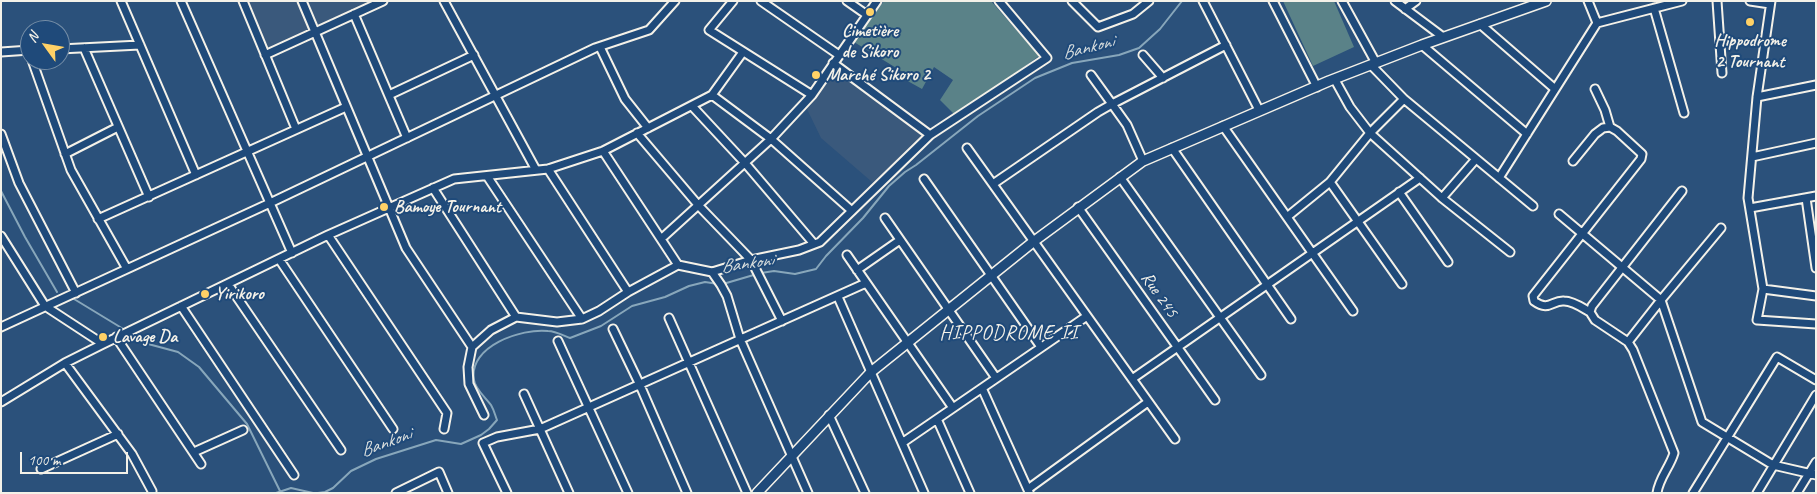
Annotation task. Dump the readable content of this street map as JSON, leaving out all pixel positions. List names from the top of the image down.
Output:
{
  "streets": {
    "street": ["Rue 245"]
  },
  "districts": ["HIPPODROME II"],
  "water": ["Bankoni"],
  "places": [
    "Cimetière de Sikoro",
    "Hippodrome 2 Tournant",
    "Marché Sikoro 2",
    "Bamoye Tournant",
    "Yirikoro",
    "Lavage Da"
  ],
  "scale_bar": "100 m",
  "north": "top left"
}
